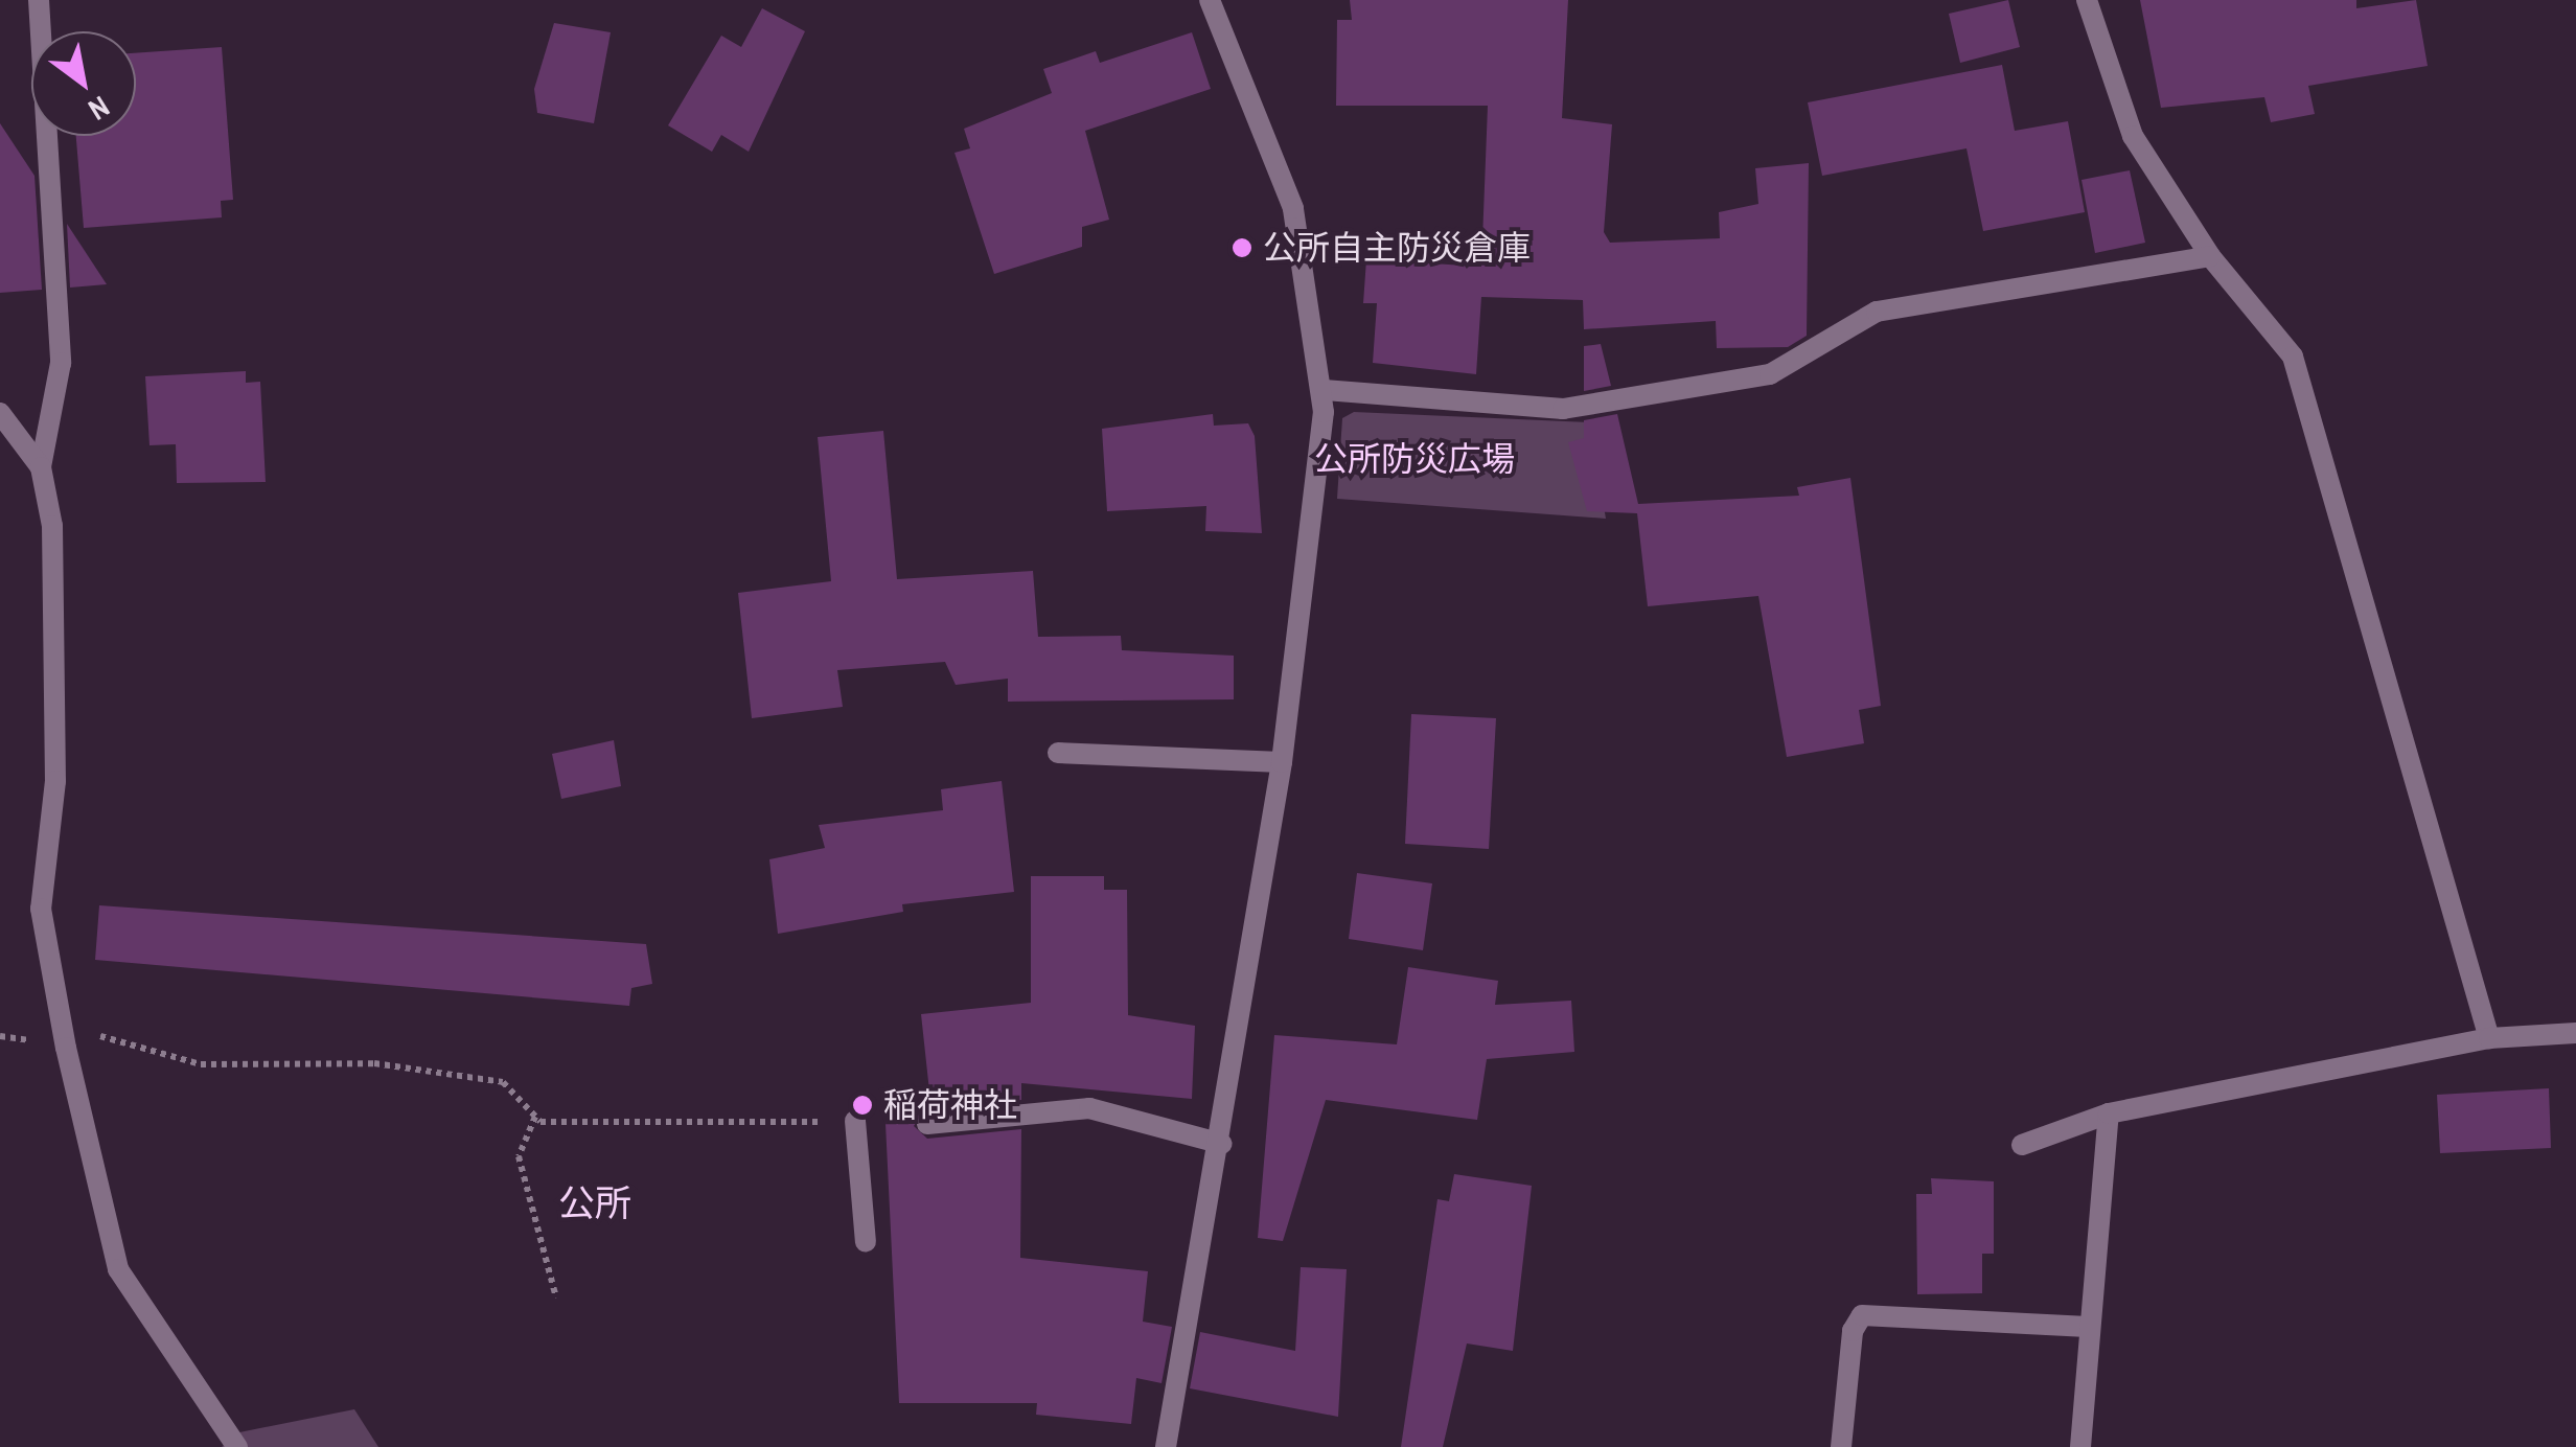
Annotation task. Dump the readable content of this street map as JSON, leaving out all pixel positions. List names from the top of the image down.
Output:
{
  "districts": ["公所"],
  "parks": ["公所防災広場"],
  "places": ["公所自主防災倉庫", "稲荷神社"],
  "north": "bottom right"
}
